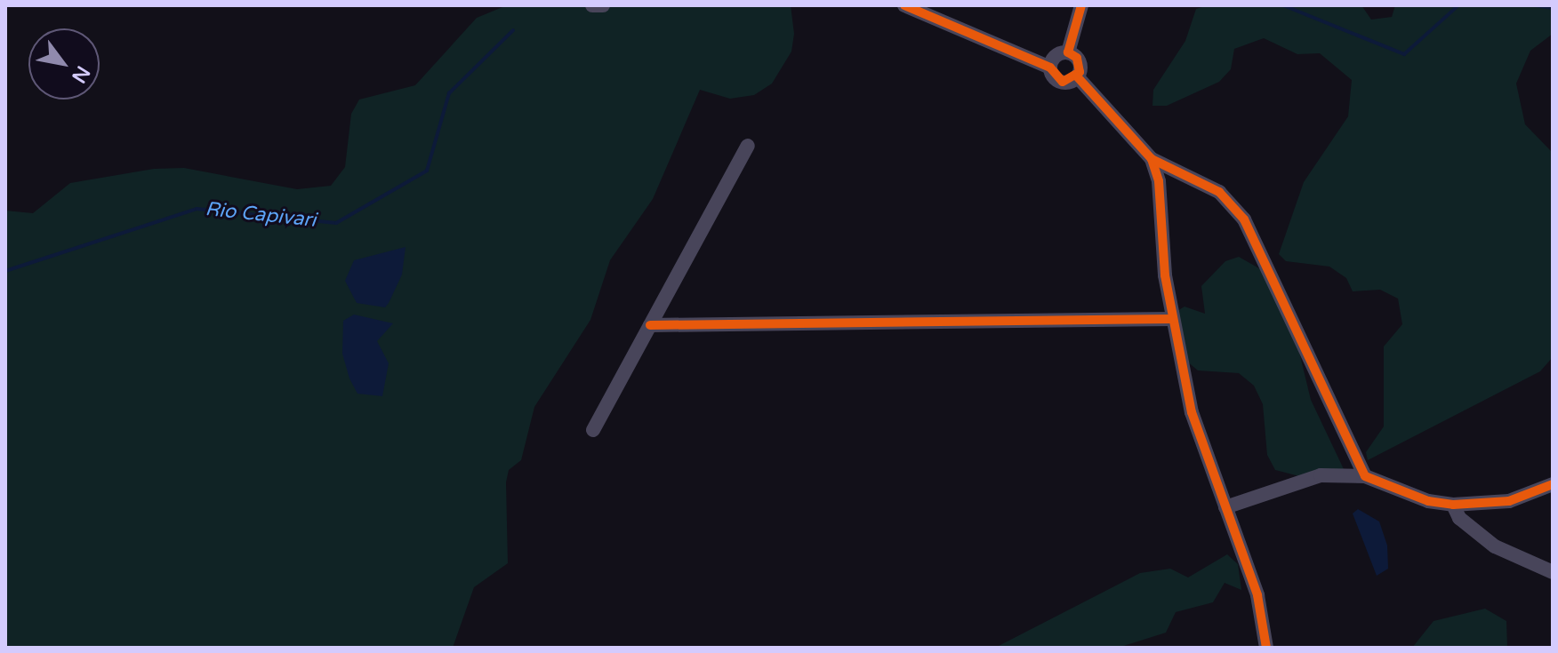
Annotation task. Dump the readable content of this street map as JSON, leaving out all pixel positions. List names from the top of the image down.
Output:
{
  "water": ["Rio Capivari"],
  "north": "bottom right"
}
